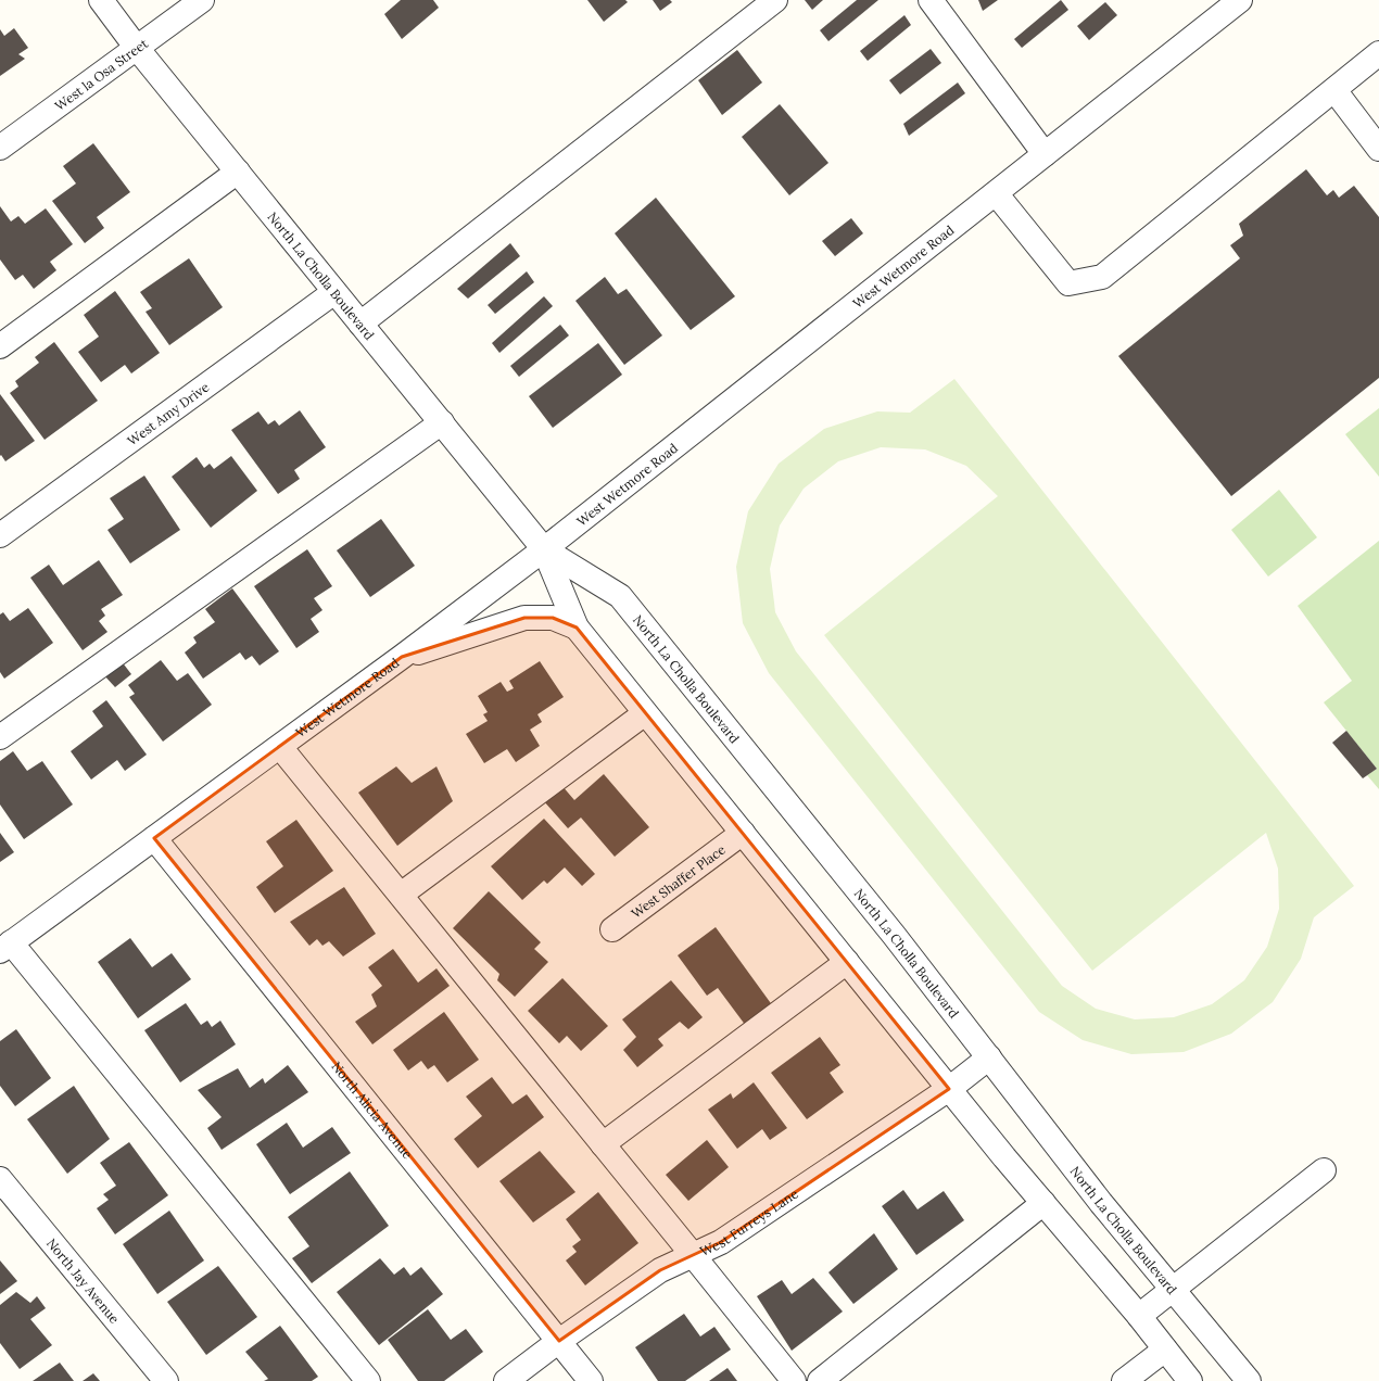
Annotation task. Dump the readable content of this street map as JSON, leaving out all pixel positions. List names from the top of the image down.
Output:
{
  "streets": {
    "street": [
      "West la Osa Street",
      "West Wetmore Road",
      "North La Cholla Boulevard",
      "West Amy Drive",
      "West Shaffer Place",
      "North Alicia Avenue",
      "West Furreys Lane",
      "North Jay Avenue"
    ]
  },
  "crossings": [
    ["West la Osa Street", "North La Cholla Boulevard"],
    ["West Wetmore Road", "North La Cholla Boulevard"],
    ["West Wetmore Road", "North Alicia Avenue"],
    ["North La Cholla Boulevard", "West Amy Drive"],
    ["North La Cholla Boulevard", "West Shaffer Place"],
    ["North La Cholla Boulevard", "West Furreys Lane"],
    ["North Alicia Avenue", "West Furreys Lane"]
  ]
}
